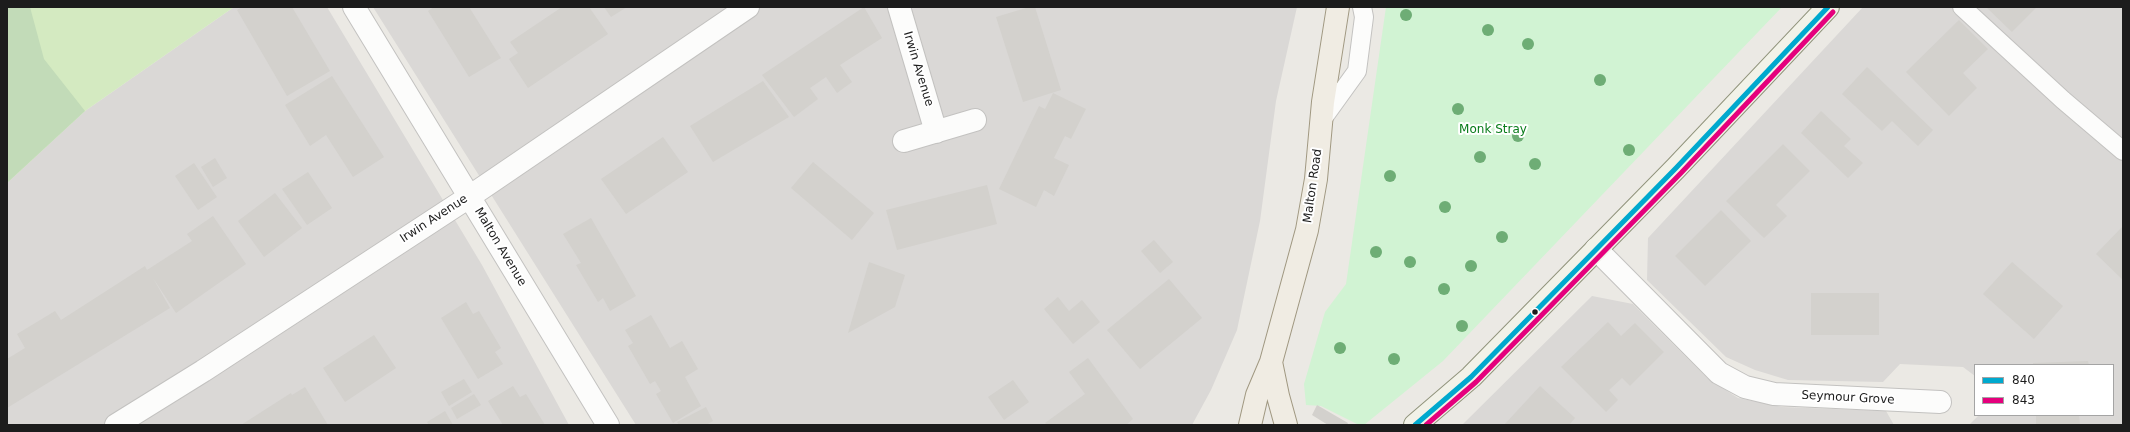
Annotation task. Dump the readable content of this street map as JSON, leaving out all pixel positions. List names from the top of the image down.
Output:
{
  "streets": {
    "main road": ["Malton Road"],
    "street": ["Irwin Avenue", "Malton Avenue", "Seymour Grove"]
  },
  "crossings": [
    ["Irwin Avenue", "Malton Avenue"]
  ],
  "parks": ["Monk Stray"],
  "lines": ["transit line 840", "transit line 843"],
  "legend": ["840", "843"]
}
